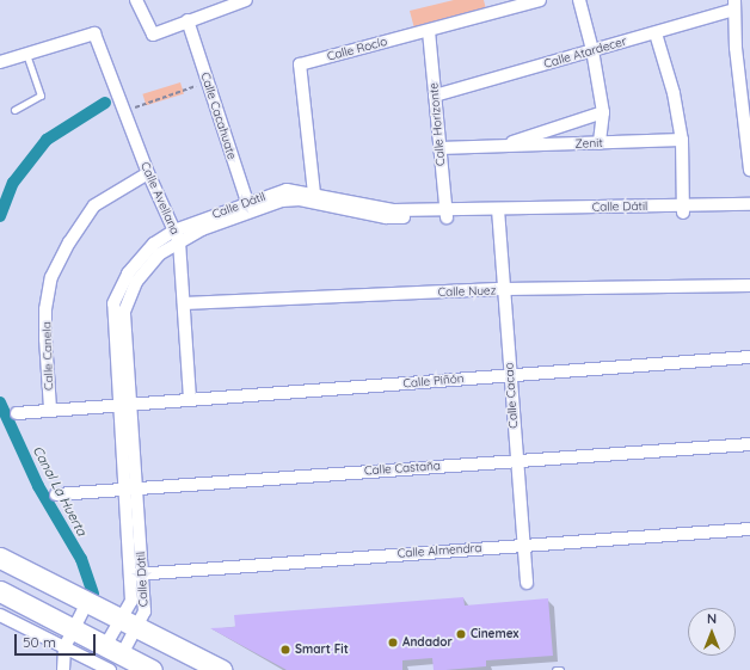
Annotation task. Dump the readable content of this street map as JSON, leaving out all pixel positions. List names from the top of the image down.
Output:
{
  "streets": {
    "street": [
      "Calle Rocío",
      "Calle Atardecer",
      "Calle Cacahuate",
      "Calle Horizonte",
      "Zenit",
      "Calle Avellana",
      "Calle Dátil",
      "Calle Nuez",
      "Calle Canela",
      "Calle Piñón",
      "Calle Cacao",
      "Calle Castaña",
      "Calle Almendra"
    ]
  },
  "crossings": [
    ["Calle Rocío", "Calle Horizonte"],
    ["Calle Rocío", "Calle Dátil"],
    ["Calle Atardecer", "Calle Horizonte"],
    ["Calle Cacahuate", "Calle Dátil"],
    ["Calle Horizonte", "Zenit"],
    ["Calle Horizonte", "Calle Dátil"],
    ["Calle Avellana", "Calle Dátil"],
    ["Calle Avellana", "Calle Nuez"],
    ["Calle Avellana", "Calle Canela"],
    ["Calle Avellana", "Calle Piñón"],
    ["Calle Dátil", "Calle Piñón"],
    ["Calle Dátil", "Calle Cacao"],
    ["Calle Dátil", "Calle Castaña"],
    ["Calle Dátil", "Calle Almendra"],
    ["Calle Nuez", "Calle Cacao"],
    ["Calle Piñón", "Calle Cacao"],
    ["Calle Cacao", "Calle Castaña"],
    ["Calle Cacao", "Calle Almendra"]
  ],
  "water": ["Canal La Huerta"],
  "places": ["Cinemex", "Andador", "Smart Fit"],
  "scale_bar": "50 m",
  "north": "top"
}
